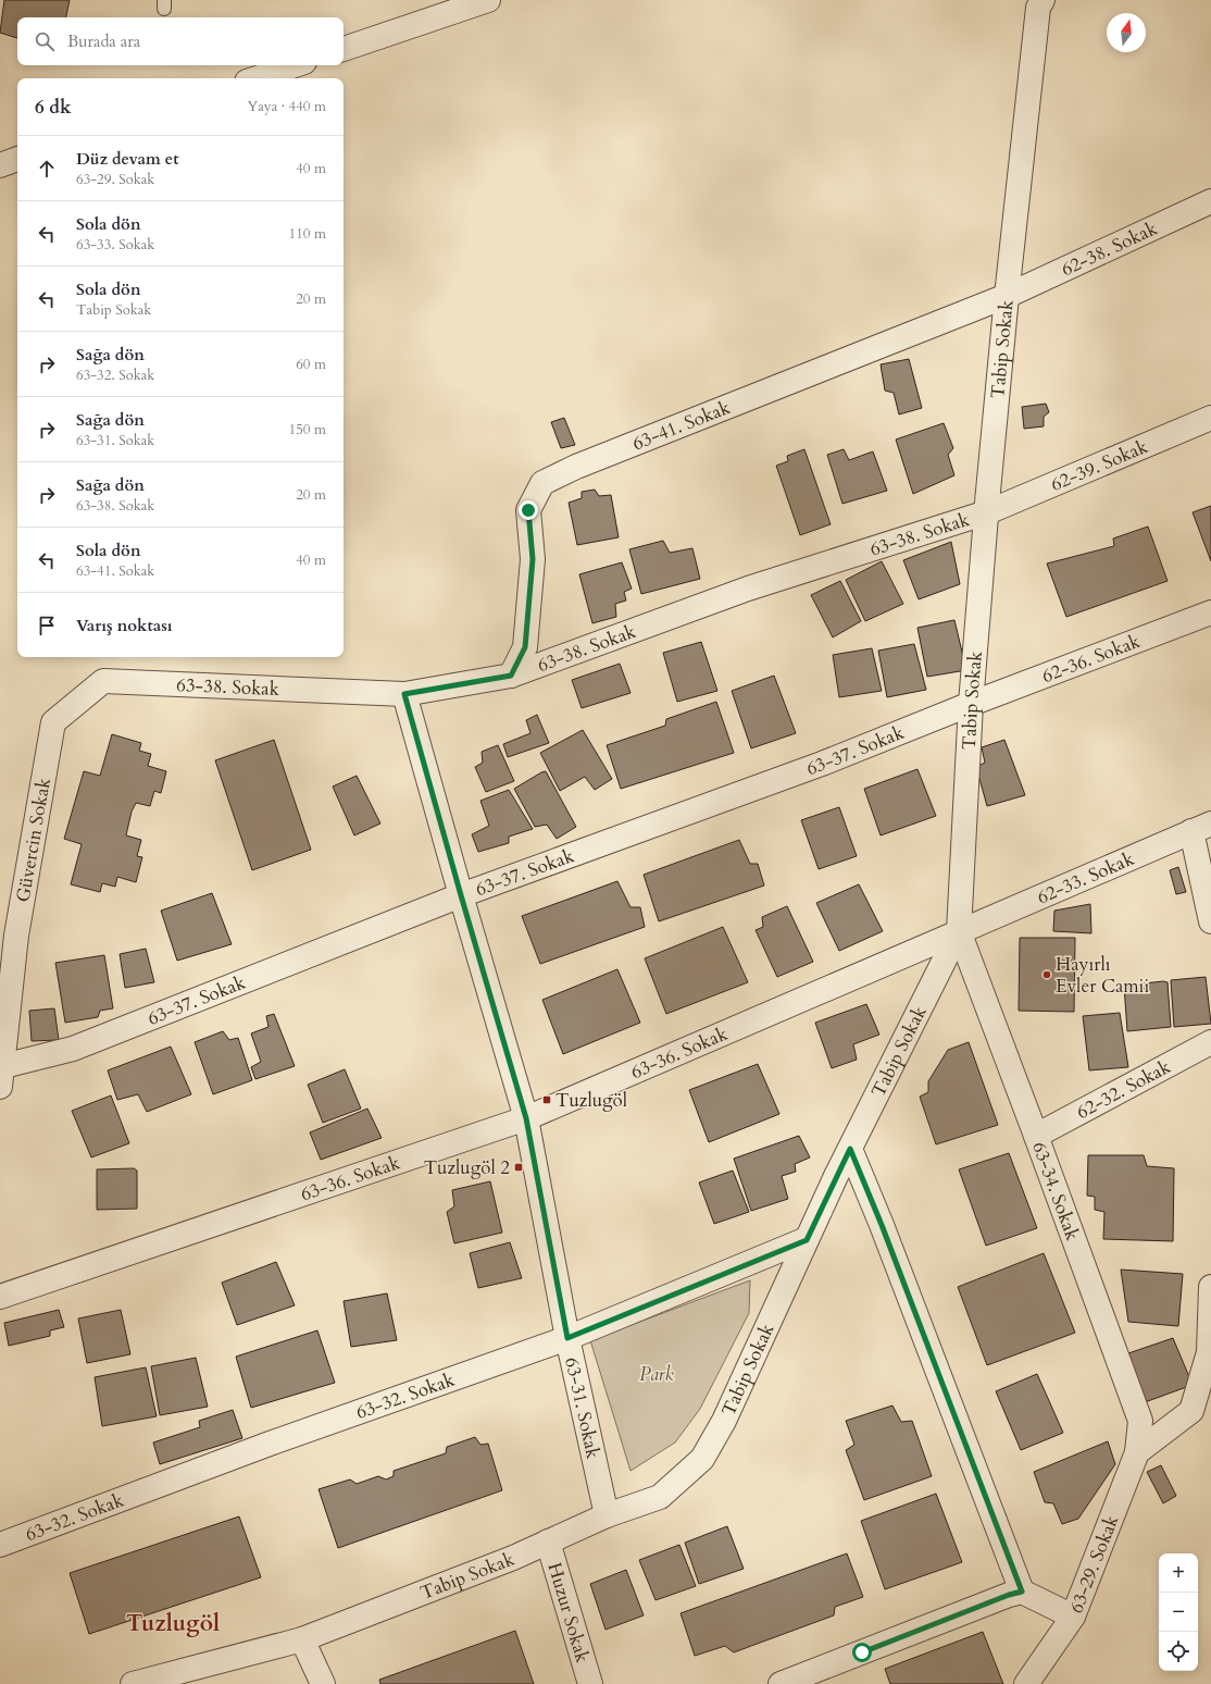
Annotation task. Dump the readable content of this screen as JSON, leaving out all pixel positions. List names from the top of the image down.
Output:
{
  "streets": {
    "street": [
      "62-38. Sokak",
      "Tabip Sokak",
      "63-41. Sokak",
      "62-39. Sokak",
      "63-38. Sokak",
      "62-36. Sokak",
      "63-37. Sokak",
      "Güvercin Sokak",
      "62-33. Sokak",
      "63-36. Sokak",
      "62-32. Sokak",
      "63-34. Sokak",
      "63-32. Sokak",
      "63-31. Sokak",
      "63-29. Sokak",
      "Huzur Sokak"
    ]
  },
  "crossings": [
    ["62-38. Sokak", "Tabip Sokak"],
    ["62-38. Sokak", "63-41. Sokak"],
    ["Tabip Sokak", "63-41. Sokak"],
    ["Tabip Sokak", "62-39. Sokak"],
    ["Tabip Sokak", "63-38. Sokak"],
    ["Tabip Sokak", "62-36. Sokak"],
    ["Tabip Sokak", "63-37. Sokak"],
    ["Tabip Sokak", "62-33. Sokak"],
    ["Tabip Sokak", "63-36. Sokak"],
    ["Tabip Sokak", "63-34. Sokak"],
    ["Tabip Sokak", "63-32. Sokak"],
    ["Tabip Sokak", "63-31. Sokak"],
    ["Tabip Sokak", "Huzur Sokak"],
    ["63-41. Sokak", "63-38. Sokak"],
    ["62-39. Sokak", "63-38. Sokak"],
    ["63-38. Sokak", "Güvercin Sokak"],
    ["63-38. Sokak", "63-31. Sokak"],
    ["62-36. Sokak", "63-37. Sokak"],
    ["63-37. Sokak", "Güvercin Sokak"],
    ["63-37. Sokak", "63-31. Sokak"],
    ["62-33. Sokak", "63-36. Sokak"],
    ["62-33. Sokak", "63-34. Sokak"],
    ["63-36. Sokak", "63-34. Sokak"],
    ["63-36. Sokak", "63-31. Sokak"],
    ["62-32. Sokak", "63-34. Sokak"],
    ["63-34. Sokak", "63-29. Sokak"],
    ["63-32. Sokak", "63-31. Sokak"]
  ],
  "districts": ["Tuzlugöl"],
  "parks": ["Park"],
  "places": {
    "other": ["Hayırlı Evler Camii"],
    "transit": ["Tuzlugöl", "Tuzlugöl 2"]
  },
  "north": "top",
  "page": {
    "search": "Burada ara",
    "heading": ["6 dk", "Yaya · 440 m"],
    "list": [
      ["Düz devam et", "63-29. Sokak", "40 m"],
      ["Sola dön", "63-33. Sokak", "110 m"],
      ["Sola dön", "Tabip Sokak", "20 m"],
      ["Sağa dön", "63-32. Sokak", "60 m"],
      ["Sağa dön", "63-31. Sokak", "150 m"],
      ["Sağa dön", "63-38. Sokak", "20 m"],
      ["Sola dön", "63-41. Sokak", "40 m"],
      "Varış noktası"
    ],
    "map_buttons": ["+", "−"]
  }
}
